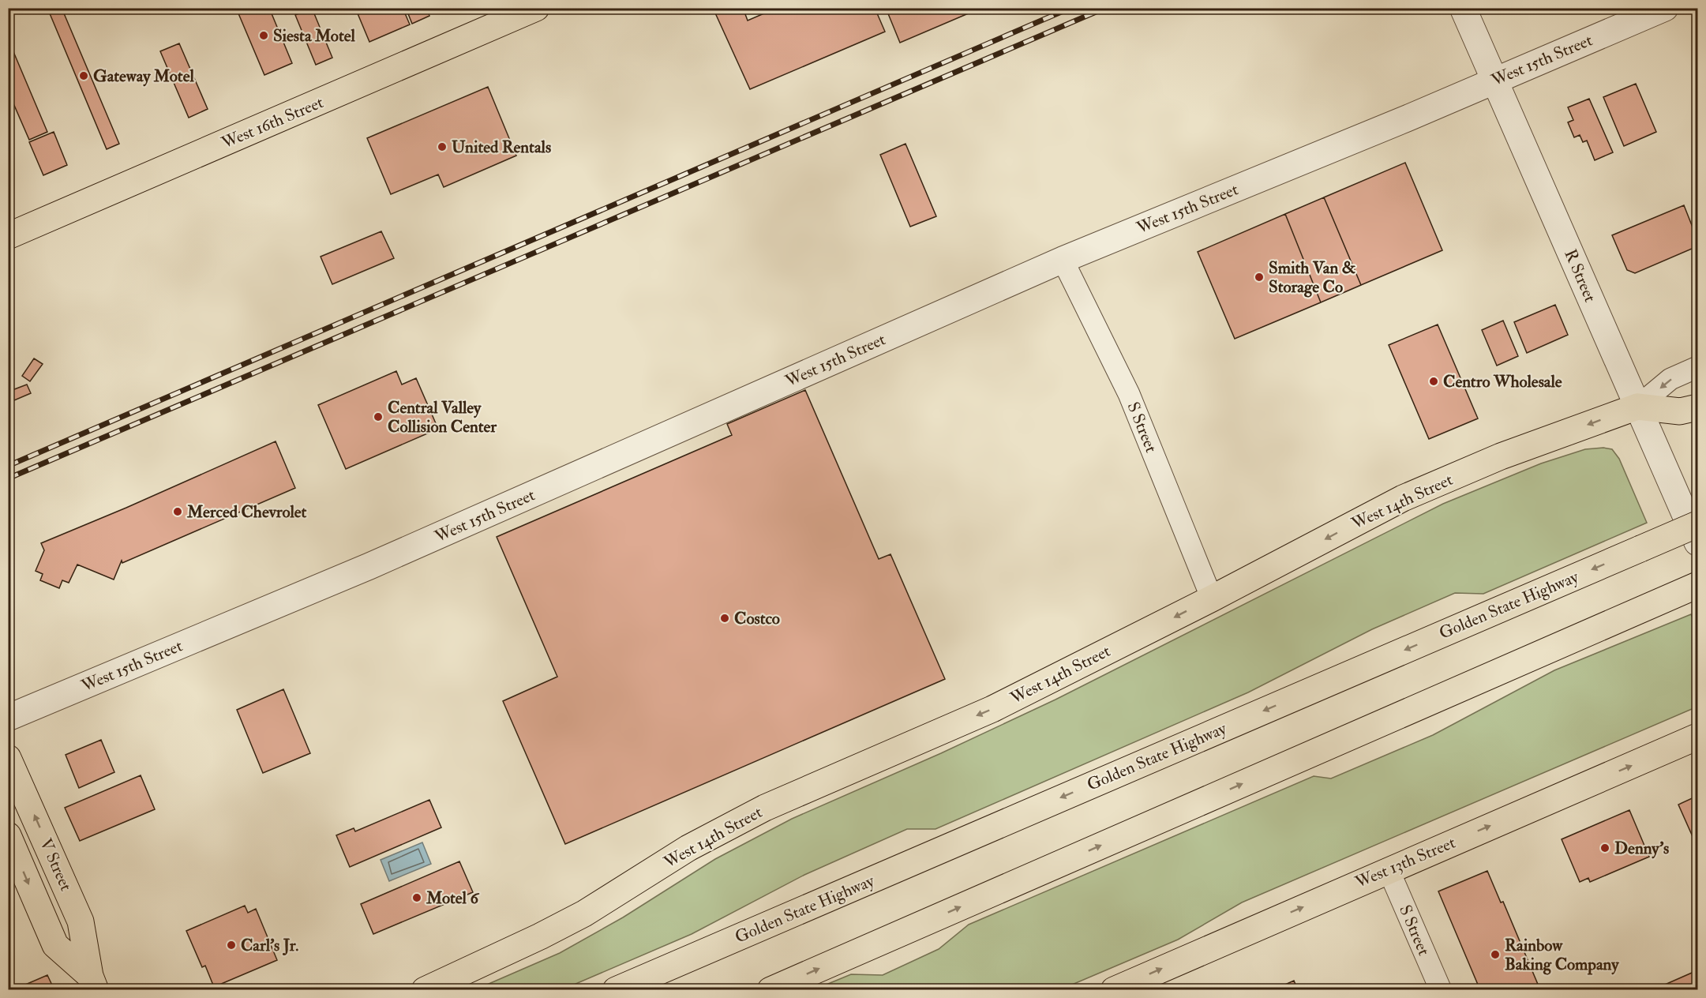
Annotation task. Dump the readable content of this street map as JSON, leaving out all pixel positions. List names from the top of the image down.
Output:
{
  "streets": {
    "main road": [
      "West 16th Street",
      "West 14th Street",
      "Golden State Highway",
      "West 13th Street",
      "V Street"
    ],
    "street": ["West 15th Street", "R Street", "S Street"]
  },
  "crossings": [
    ["West 15th Street", "R Street"],
    ["West 15th Street", "S Street"],
    ["R Street", "West 14th Street"],
    ["S Street", "West 14th Street"],
    ["S Street", "West 13th Street"]
  ],
  "one_way": ["West 14th Street"],
  "places": [
    "Siesta Motel",
    "Gateway Motel",
    "United Rentals",
    "Smith Van & Storage Co",
    "Centro Wholesale",
    "Central Valley Collision Center",
    "Merced Chevrolet",
    "Costco",
    "Denny's",
    "Motel 6",
    "Carl's Jr.",
    "Rainbow Baking Company"
  ]
}
